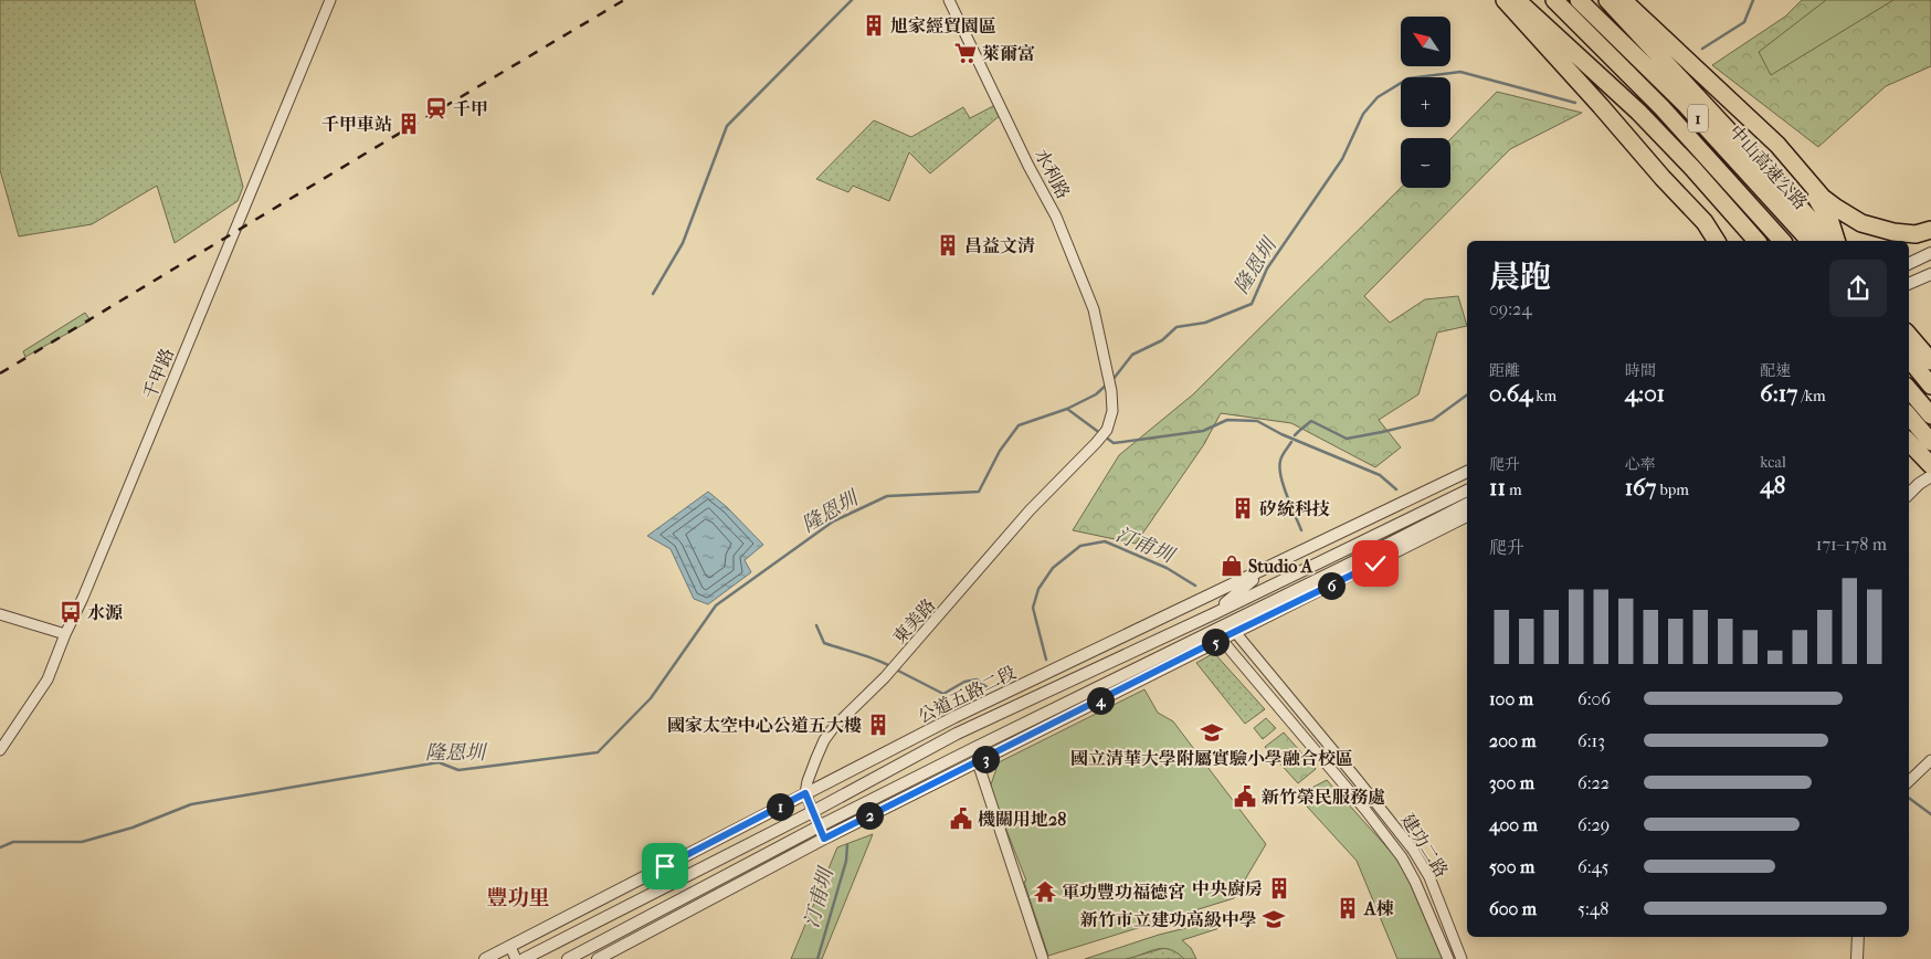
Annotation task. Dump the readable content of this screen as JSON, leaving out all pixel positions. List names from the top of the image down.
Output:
{
  "streets": {
    "highway": ["1", "中山高速公路"],
    "street": [
      "水利路",
      "千甲路",
      "東美路",
      "公道五路二段",
      "建功二路"
    ]
  },
  "crossings": [
    ["水利路", "東美路"],
    ["東美路", "公道五路二段"]
  ],
  "districts": ["豐功里"],
  "water": ["隆恩圳", "汀甫圳"],
  "places": {
    "building": [
      "旭家經貿園區",
      "千甲車站",
      "昌益文清",
      "矽統科技",
      "國家太空中心公道五大樓",
      "中央廚房",
      "A棟"
    ],
    "supermarket": ["萊爾富"],
    "station": ["千甲"],
    "shop": ["Studio A"],
    "bus stop": ["水源"],
    "school or university": ["國立清華大學附屬實驗小學融合校區", "新竹市立建功高級中學"],
    "public building": ["新竹榮民服務處", "機關用地28"],
    "temple": ["軍功豐功福德宮"]
  },
  "north": "top left",
  "page": {
    "map_buttons": ["+", "−"],
    "heading": ["晨跑", "09:24"],
    "stats": [
      ["距離", "0.64 km"],
      ["時間", "4:01"],
      ["配速", "6:17 /km"],
      ["爬升", "11 m"],
      ["心率", "167 bpm"],
      ["kcal", "48"]
    ],
    "chart": ["爬升", "171–178 m"],
    "pins": [
      "6",
      "5",
      "4",
      "3",
      "1",
      "2"
    ],
    "list": [
      {
        "name": "100 m",
        "note": "6:06"
      },
      {
        "name": "200 m",
        "note": "6:13"
      },
      {
        "name": "300 m",
        "note": "6:22"
      },
      {
        "name": "400 m",
        "note": "6:29"
      },
      {
        "name": "500 m",
        "note": "6:45"
      },
      {
        "name": "600 m",
        "note": "5:48"
      }
    ]
  }
}
